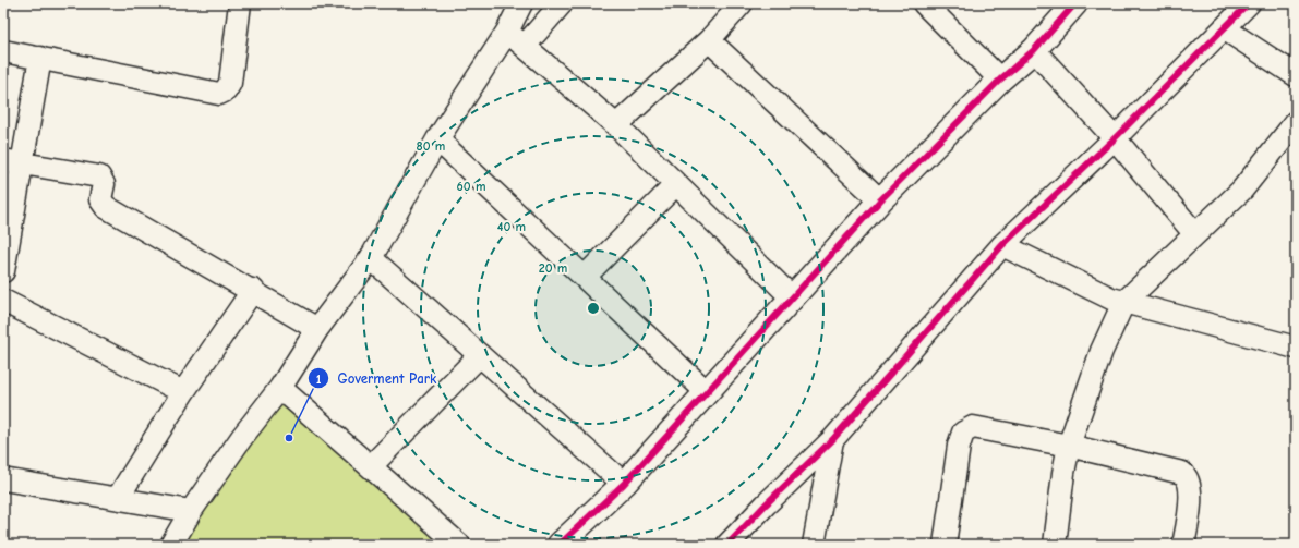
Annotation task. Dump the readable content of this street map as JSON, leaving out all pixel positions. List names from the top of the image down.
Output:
{
  "places": ["Goverment Park"],
  "rings": [
    "80 m",
    "60 m",
    "40 m",
    "20 m"
  ]
}
